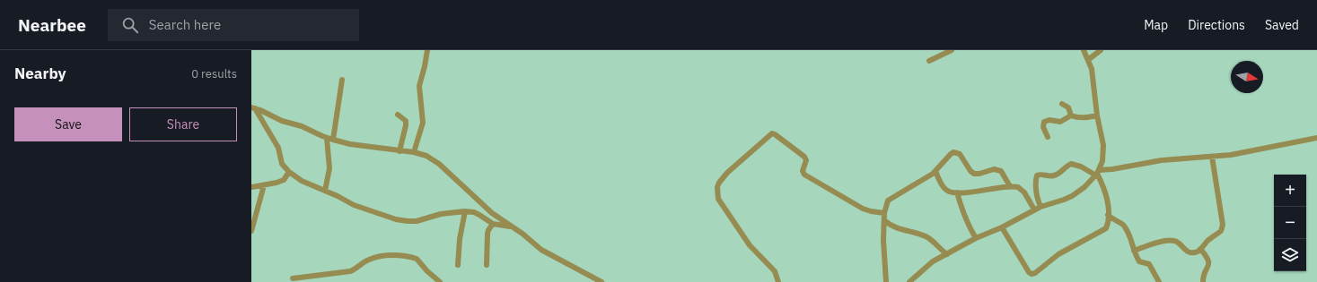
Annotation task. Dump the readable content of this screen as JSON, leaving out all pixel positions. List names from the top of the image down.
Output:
{
  "north": "right",
  "page": {
    "header": "Nearbee",
    "search": "Search here",
    "nav": ["Map", "Directions", "Saved"],
    "heading": ["Nearby", "0 results"],
    "buttons": ["Save", "Share"],
    "map_buttons": ["+", "−"]
  }
}
